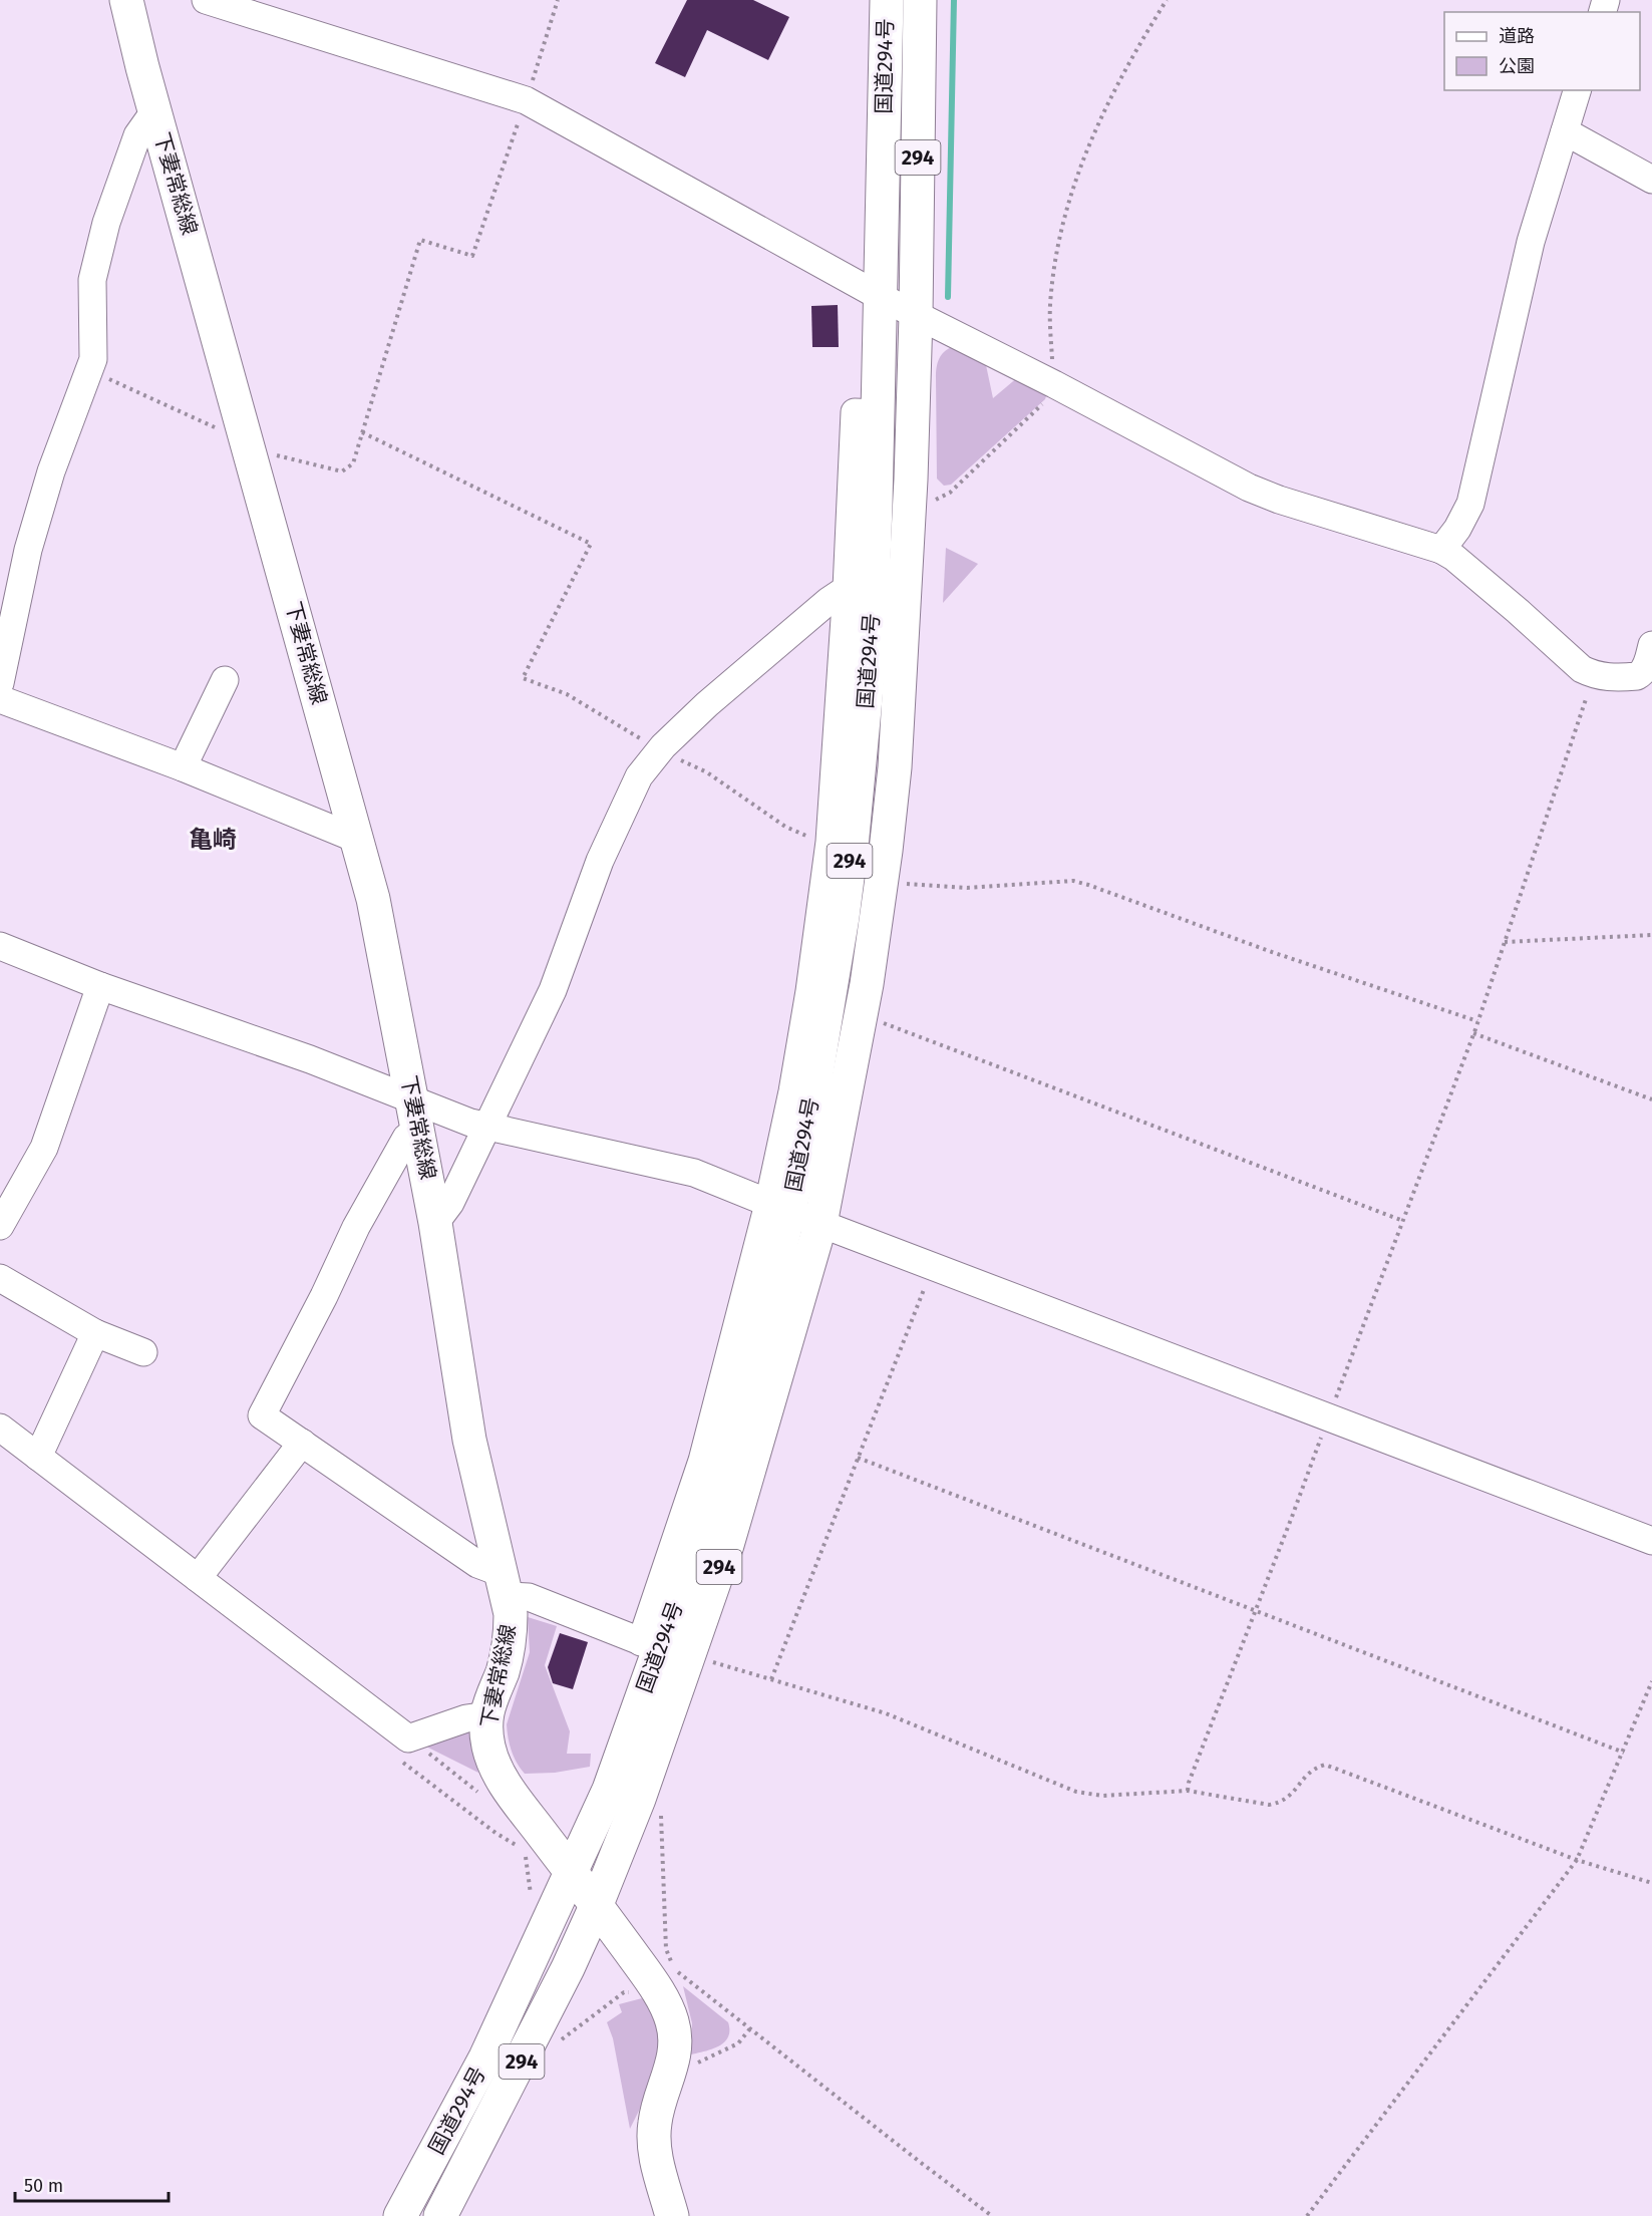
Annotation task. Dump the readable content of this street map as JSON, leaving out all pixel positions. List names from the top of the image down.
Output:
{
  "streets": {
    "main road": ["国道294号", "294", "下妻常総線"]
  },
  "crossings": [
    ["国道294号", "下妻常総線"]
  ],
  "districts": ["亀崎"],
  "legend": ["道路", "公園"],
  "scale_bar": "50 m"
}
